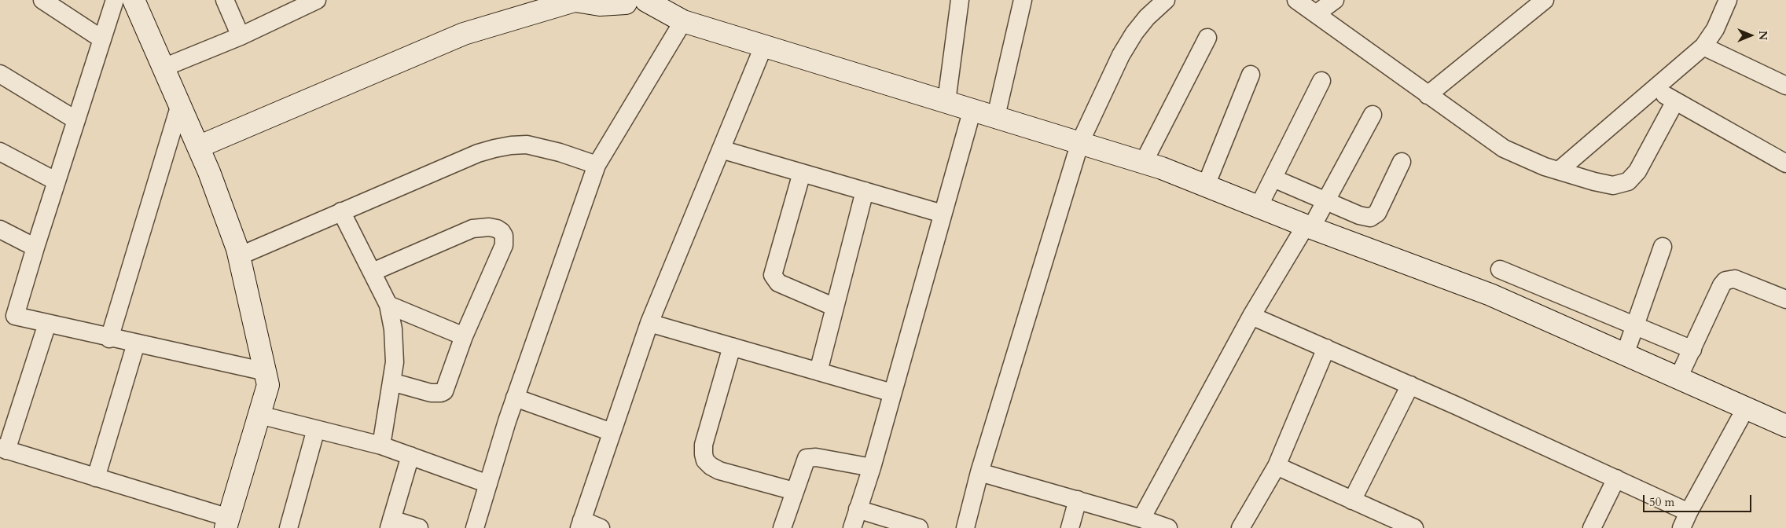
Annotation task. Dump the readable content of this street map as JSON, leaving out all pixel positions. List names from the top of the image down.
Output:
{
  "scale_bar": "50 m",
  "north": "right"
}
